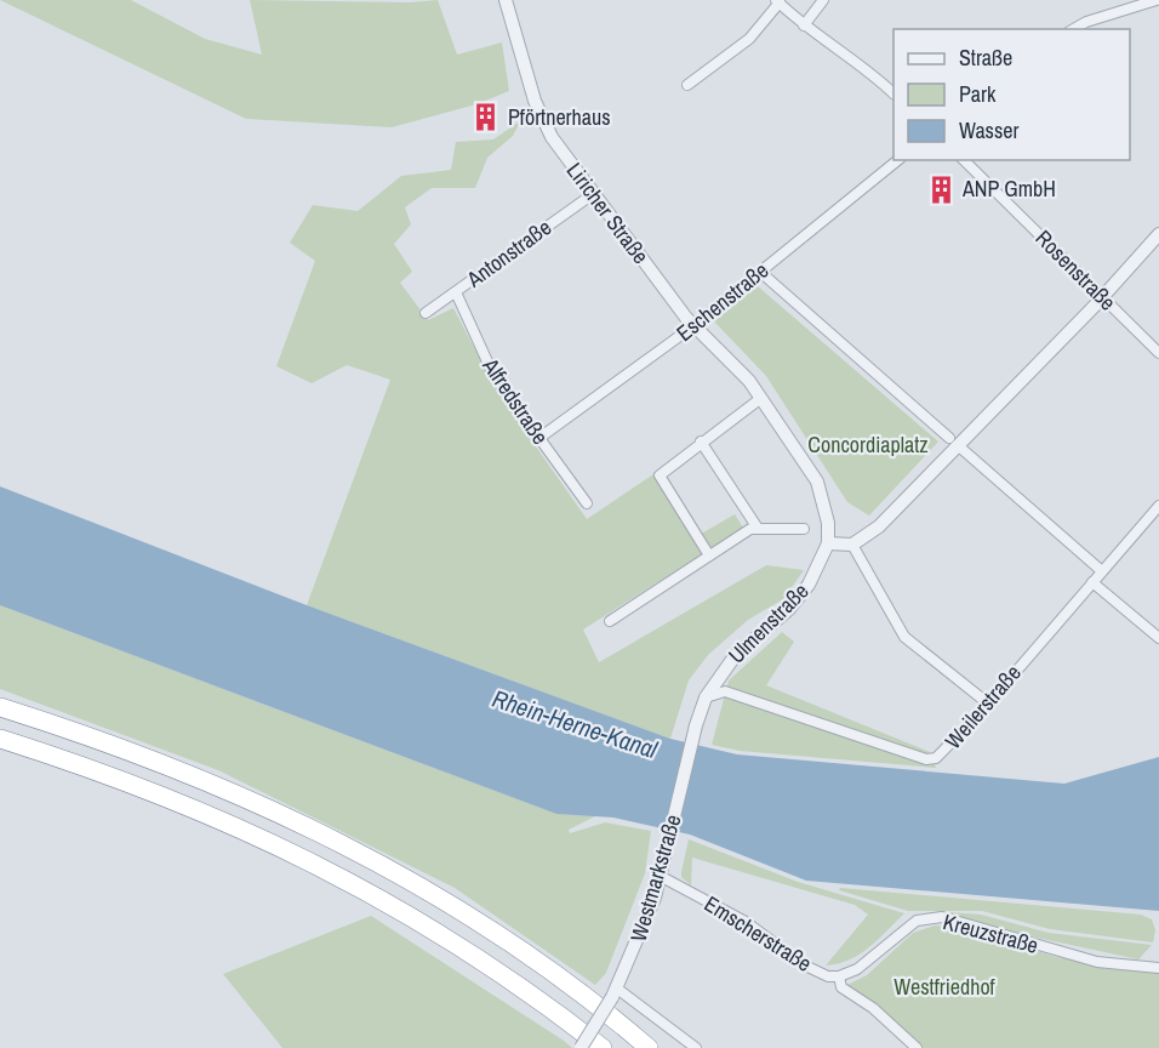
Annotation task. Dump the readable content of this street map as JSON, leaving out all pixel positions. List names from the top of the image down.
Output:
{
  "streets": {
    "street": [
      "Liricher Straße",
      "Antonstraße",
      "Rosenstraße",
      "Eschenstraße",
      "Alfredstraße",
      "Ulmenstraße",
      "Weilerstraße",
      "Westmarkstraße",
      "Emscherstraße",
      "Kreuzstraße"
    ]
  },
  "crossings": [
    ["Liricher Straße", "Antonstraße"],
    ["Liricher Straße", "Eschenstraße"],
    ["Liricher Straße", "Ulmenstraße"],
    ["Antonstraße", "Alfredstraße"],
    ["Eschenstraße", "Alfredstraße"],
    ["Ulmenstraße", "Weilerstraße"],
    ["Ulmenstraße", "Westmarkstraße"],
    ["Weilerstraße", "Westmarkstraße"],
    ["Westmarkstraße", "Emscherstraße"],
    ["Emscherstraße", "Kreuzstraße"]
  ],
  "water": ["Rhein-Herne-Kanal"],
  "parks": ["Concordiaplatz", "Westfriedhof"],
  "places": {
    "building": ["Pförtnerhaus", "ANP GmbH"]
  },
  "legend": ["Straße", "Park", "Wasser"]
}
